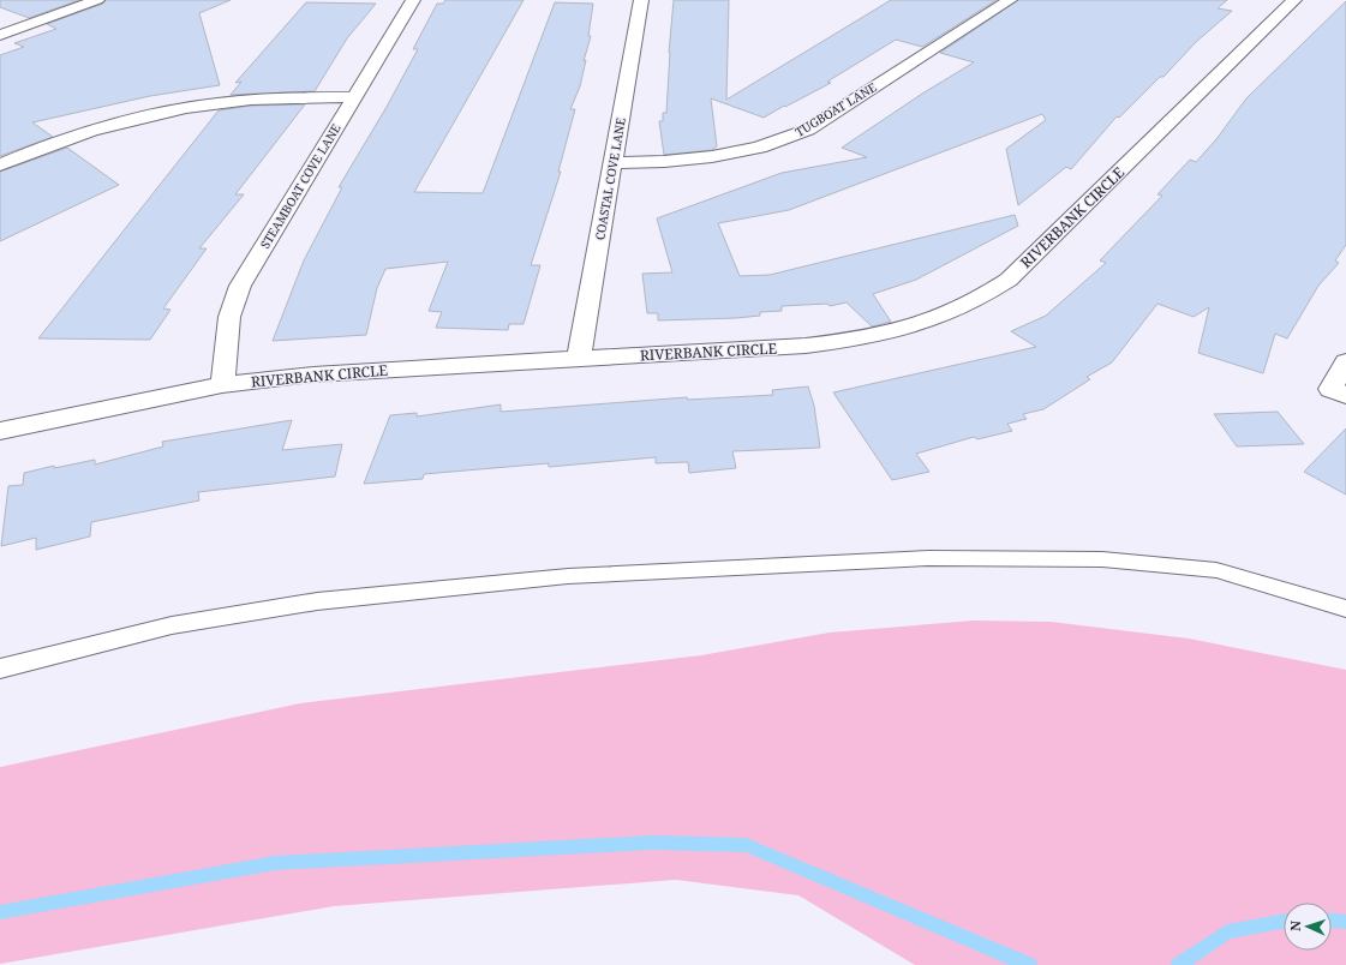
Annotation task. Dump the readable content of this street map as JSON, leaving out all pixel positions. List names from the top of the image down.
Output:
{
  "streets": {
    "street": [
      "TUGBOAT LANE",
      "COASTAL COVE LANE",
      "STEAMBOAT COVE LANE",
      "RIVERBANK CIRCLE"
    ]
  },
  "crossings": [
    ["TUGBOAT LANE", "COASTAL COVE LANE"],
    ["COASTAL COVE LANE", "RIVERBANK CIRCLE"],
    ["STEAMBOAT COVE LANE", "RIVERBANK CIRCLE"]
  ],
  "north": "left"
}
